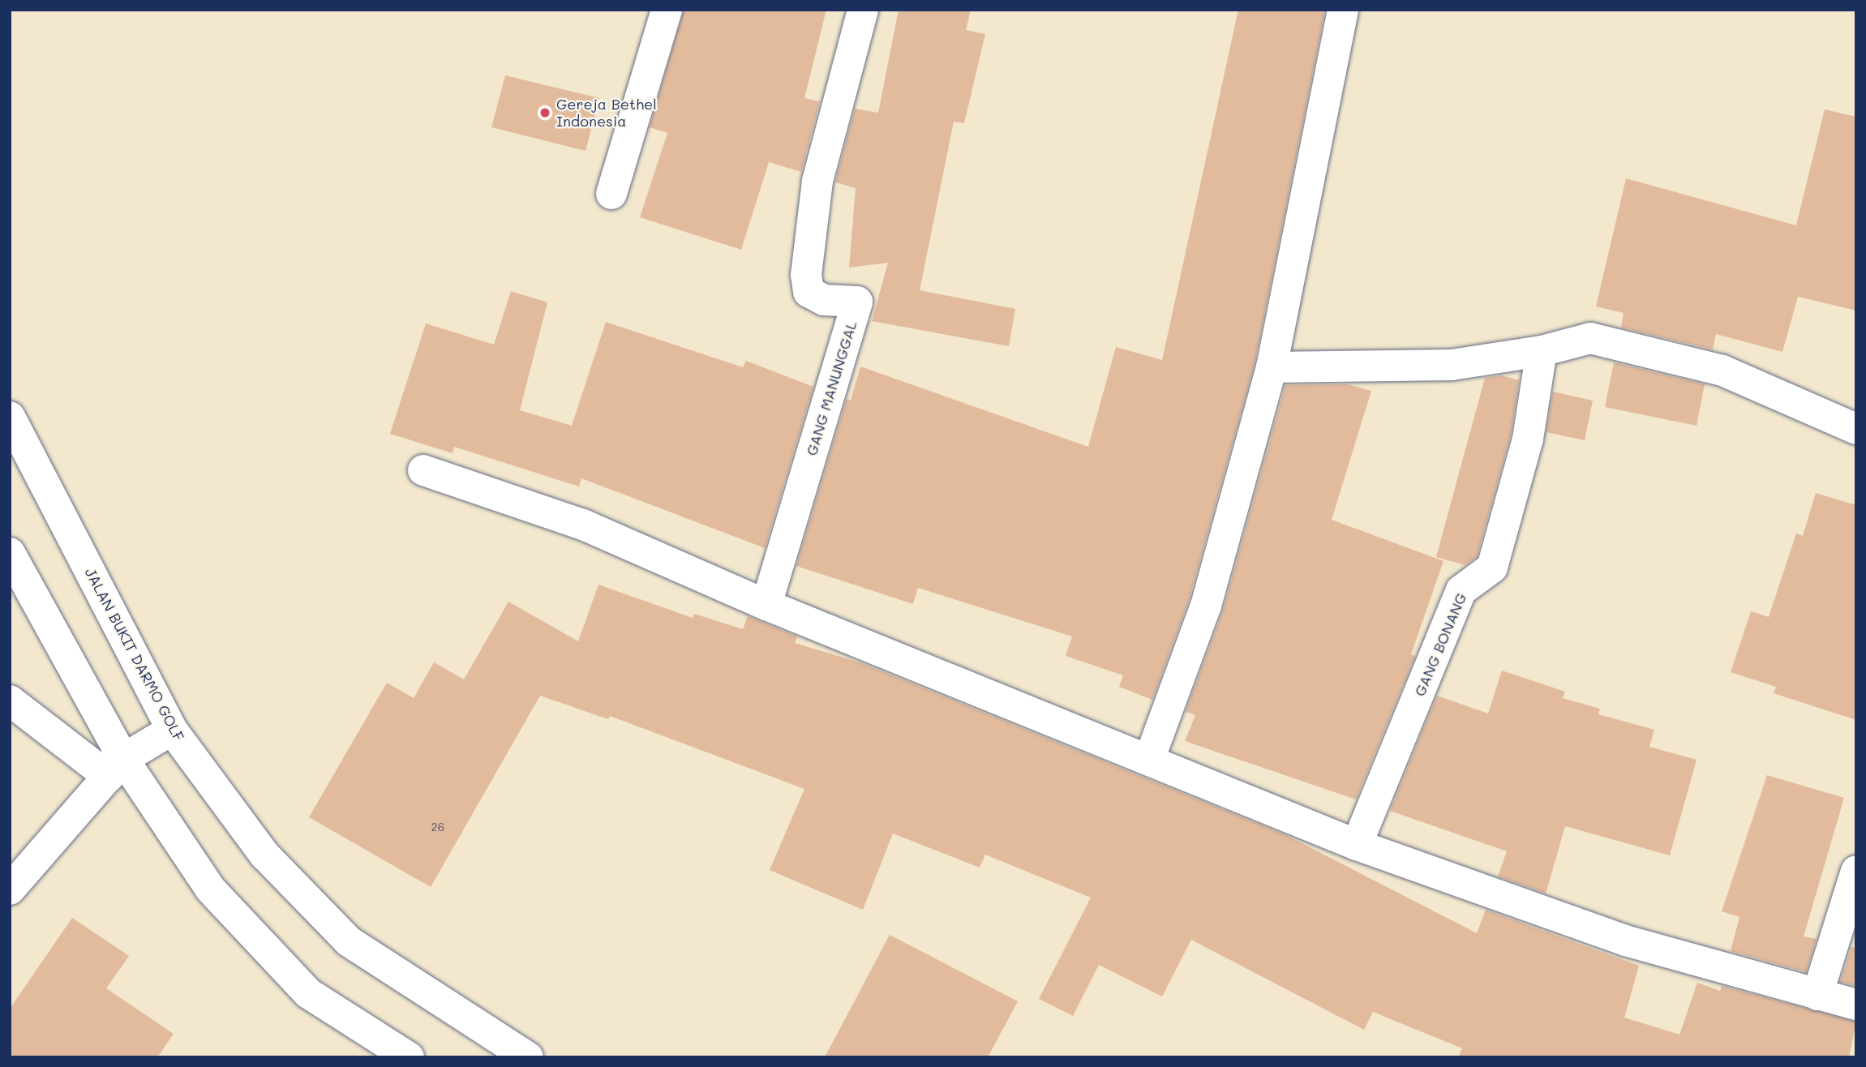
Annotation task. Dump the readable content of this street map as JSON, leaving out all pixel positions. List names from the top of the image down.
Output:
{
  "streets": {
    "street": ["GANG MANUNGGAL", "GANG BONANG", "JALAN BUKIT DARMO GOLF"]
  },
  "places": ["Gereja Bethel Indonesia"],
  "house_numbers": ["26"]
}
